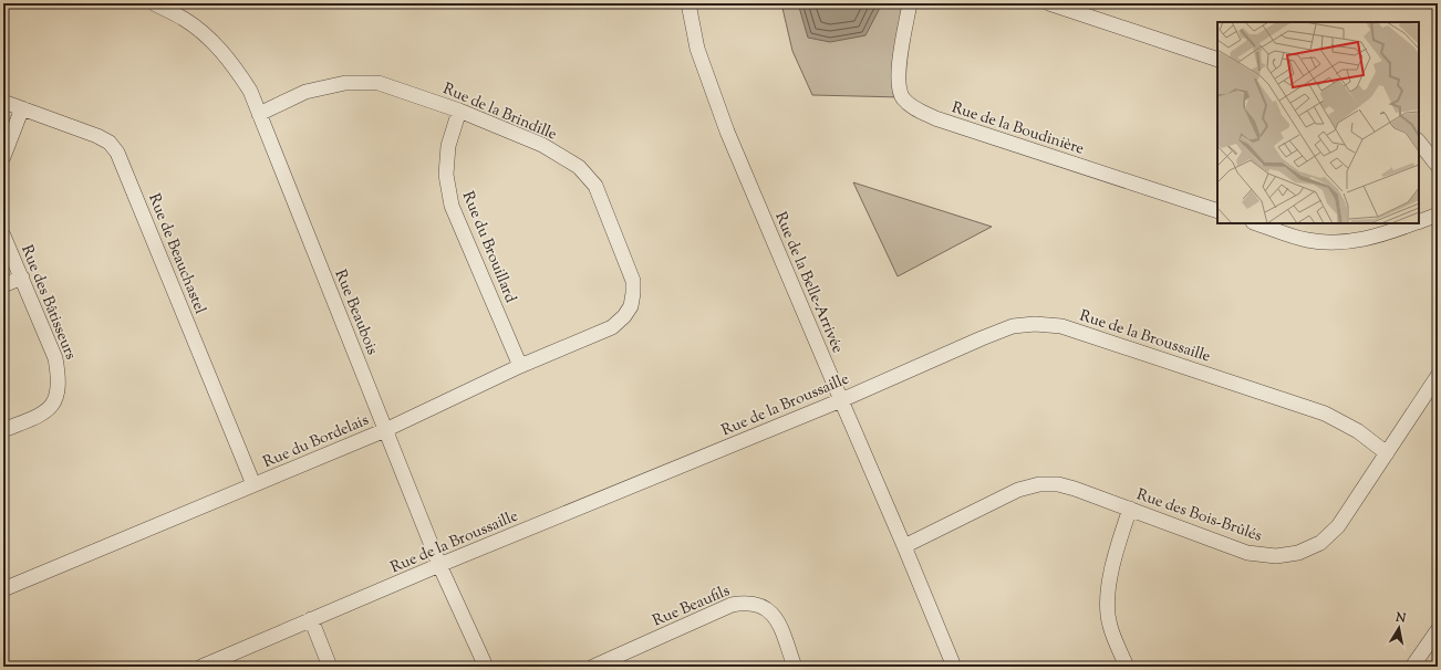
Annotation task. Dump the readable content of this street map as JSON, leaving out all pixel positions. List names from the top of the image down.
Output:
{
  "streets": {
    "street": [
      "Rue de la Brindille",
      "Rue de la Boudinière",
      "Rue du Brouillard",
      "Rue de Beauchastel",
      "Rue de la Belle-Arrivée",
      "Rue des Bâtisseurs",
      "Rue Beaubois",
      "Rue de la Broussaille",
      "Rue du Bordelais",
      "Rue des Bois-Brûlés",
      "Rue Beaufils"
    ]
  },
  "crossings": [
    ["Rue de la Brindille", "Rue du Brouillard"],
    ["Rue de la Brindille", "Rue Beaubois"],
    ["Rue de la Brindille", "Rue du Bordelais"],
    ["Rue du Brouillard", "Rue du Bordelais"],
    ["Rue de Beauchastel", "Rue du Bordelais"],
    ["Rue de la Belle-Arrivée", "Rue de la Broussaille"],
    ["Rue de la Belle-Arrivée", "Rue des Bois-Brûlés"],
    ["Rue Beaubois", "Rue de la Broussaille"],
    ["Rue Beaubois", "Rue du Bordelais"],
    ["Rue de la Broussaille", "Rue des Bois-Brûlés"]
  ],
  "north": "top"
}
